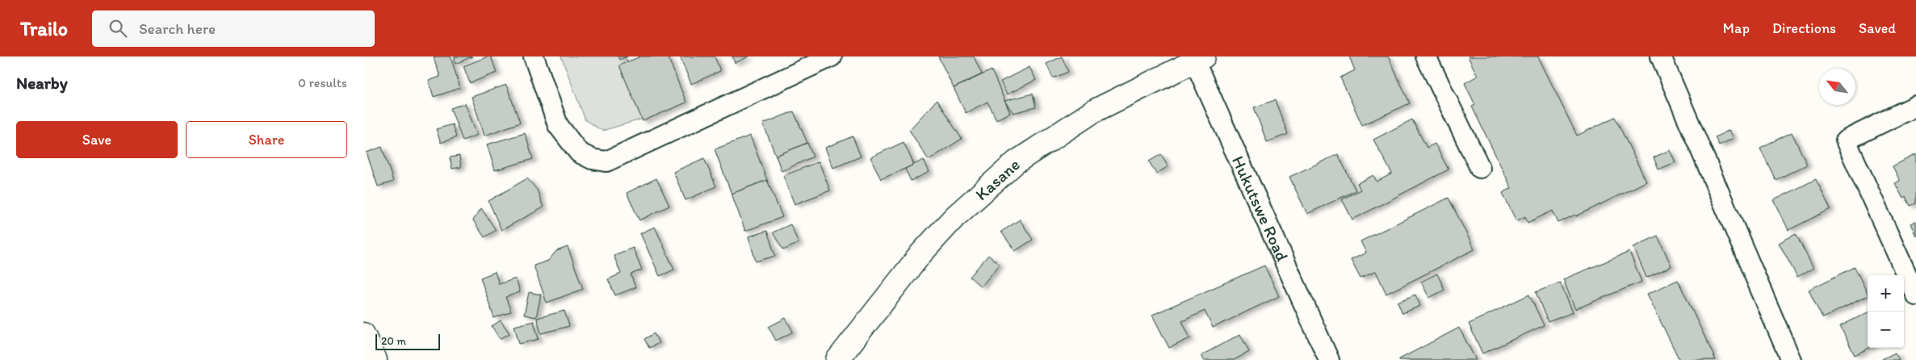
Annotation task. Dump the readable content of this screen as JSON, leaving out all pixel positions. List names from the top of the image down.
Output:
{
  "streets": {
    "street": ["Kasane", "Hukutswe Road"]
  },
  "crossings": [
    ["Kasane", "Hukutswe Road"]
  ],
  "scale_bar": "20 m",
  "north": "top left",
  "page": {
    "header": "Trailo",
    "search": "Search here",
    "nav": ["Map", "Directions", "Saved"],
    "heading": ["Nearby", "0 results"],
    "buttons": ["Save", "Share"],
    "map_buttons": ["+", "−"],
    "scale": "20 m"
  }
}
